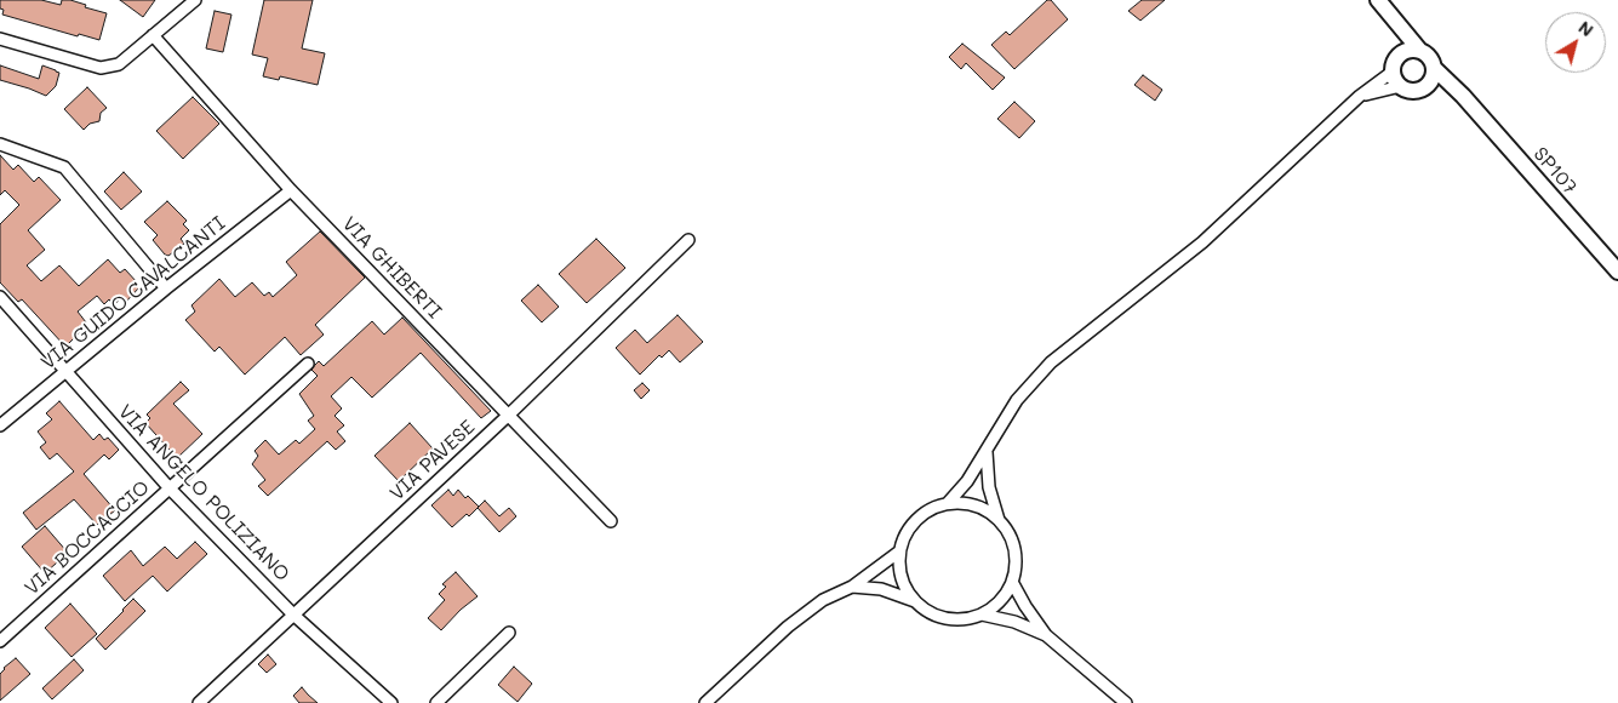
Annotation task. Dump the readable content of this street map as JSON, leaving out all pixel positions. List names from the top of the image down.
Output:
{
  "streets": {
    "street": [
      "SP107",
      "VIA GHIBERTI",
      "VIA GUIDO CAVALCANTI",
      "VIA PAVESE",
      "VIA ANGELO POLIZIANO",
      "VIA BOCCACCIO"
    ]
  },
  "crossings": [
    ["VIA GHIBERTI", "VIA GUIDO CAVALCANTI"],
    ["VIA GHIBERTI", "VIA PAVESE"],
    ["VIA GUIDO CAVALCANTI", "VIA ANGELO POLIZIANO"],
    ["VIA PAVESE", "VIA ANGELO POLIZIANO"],
    ["VIA ANGELO POLIZIANO", "VIA BOCCACCIO"]
  ],
  "north": "top right"
}
